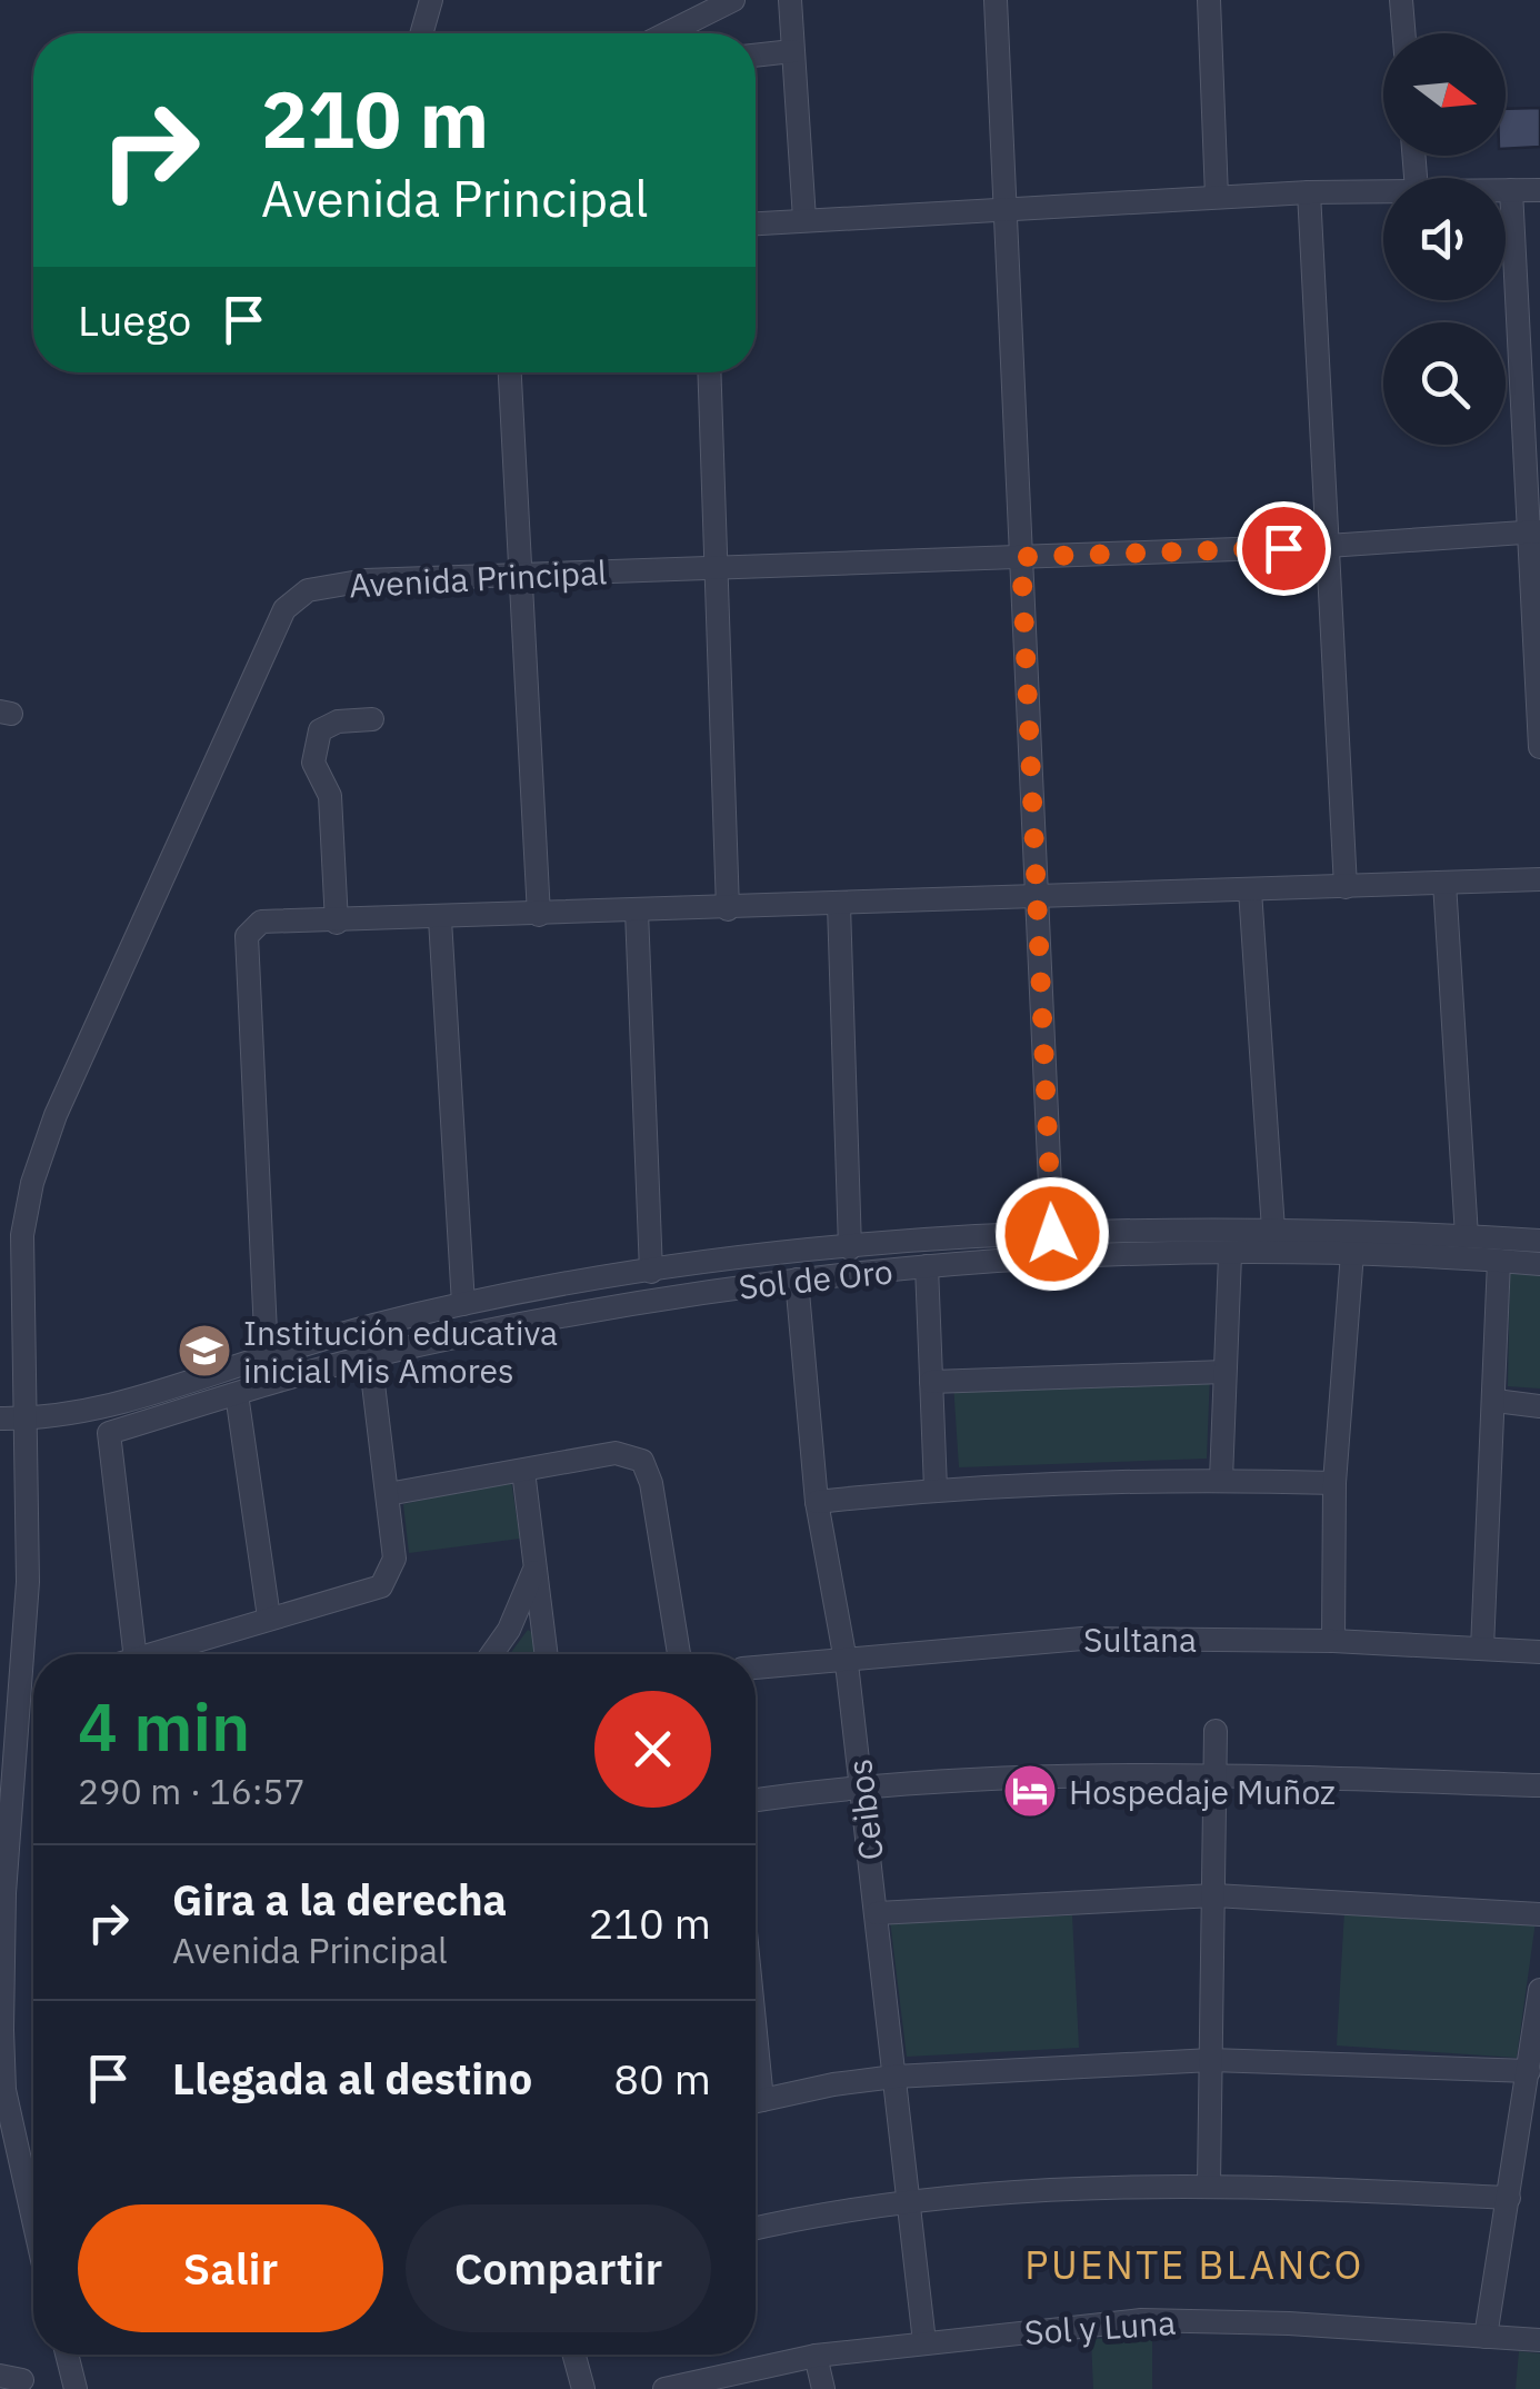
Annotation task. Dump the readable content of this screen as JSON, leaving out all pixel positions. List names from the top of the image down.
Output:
{
  "streets": {
    "street": [
      "Avenida Principal",
      "Sol de Oro",
      "Sultana",
      "Ceibos",
      "Sol y Luna"
    ]
  },
  "crossings": [
    ["Sol de Oro", "Ceibos"],
    ["Sultana", "Ceibos"],
    ["Ceibos", "Sol y Luna"]
  ],
  "districts": ["PUENTE BLANCO"],
  "places": {
    "school or university": ["Institución educativa inicial Mis Amores"],
    "hotel": ["Hospedaje Muñoz"]
  },
  "north": "right",
  "page": {
    "turn": ["210 m", "Avenida Principal"],
    "then": "Luego",
    "heading": ["4 min", "290 m · 16:57"],
    "list": [
      {
        "name": "Gira a la derecha",
        "note": "Avenida Principal",
        "value": "210 m"
      },
      {
        "name": "Llegada al destino",
        "value": "80 m"
      }
    ],
    "buttons": ["Salir", "Compartir"]
  }
}
